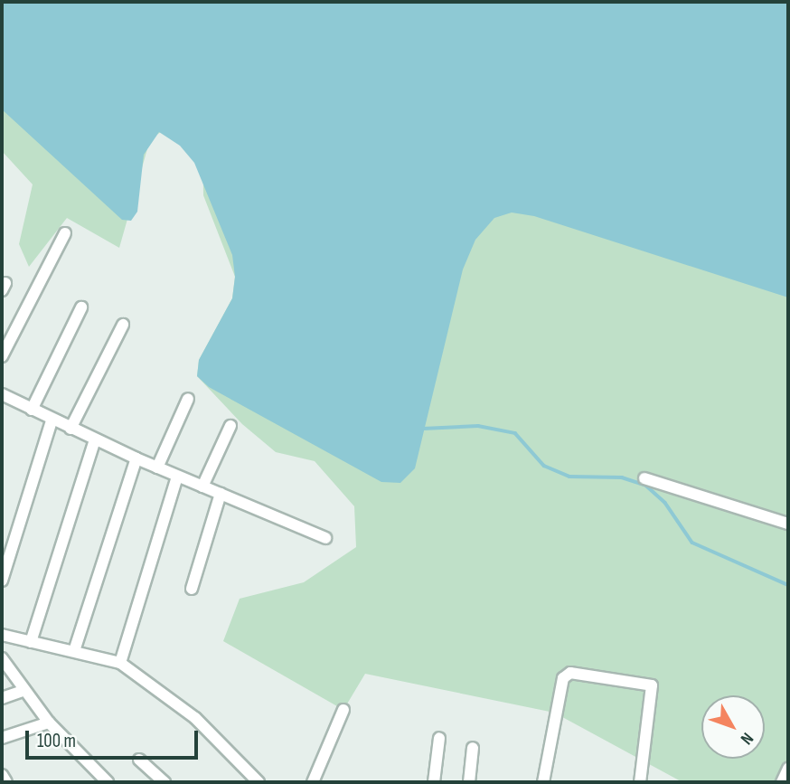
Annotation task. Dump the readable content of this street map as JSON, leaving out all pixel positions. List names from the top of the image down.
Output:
{
  "scale_bar": "100 m",
  "north": "bottom right"
}
